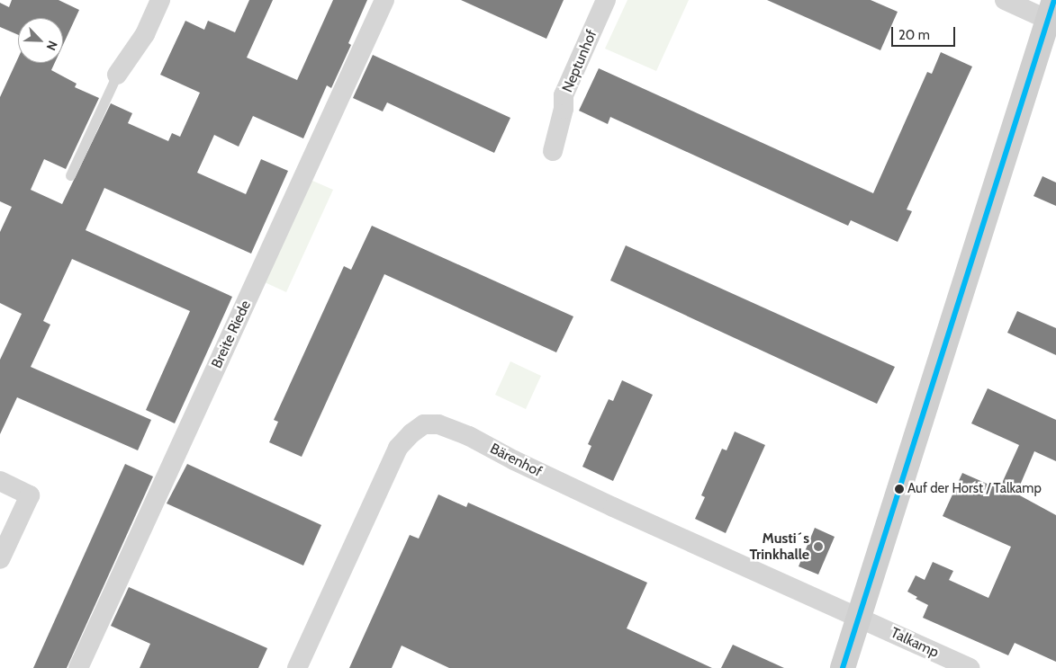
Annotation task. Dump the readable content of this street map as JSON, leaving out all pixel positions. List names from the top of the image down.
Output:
{
  "streets": {
    "street": [
      "Neptunhof",
      "Breite Riede",
      "Bärenhof",
      "Talkamp"
    ]
  },
  "crossings": [
    ["Bärenhof", "Talkamp"]
  ],
  "places": ["Auf der Horst / Talkamp", "Musti´s Trinkhalle"],
  "scale_bar": "20 m",
  "north": "bottom right"
}
